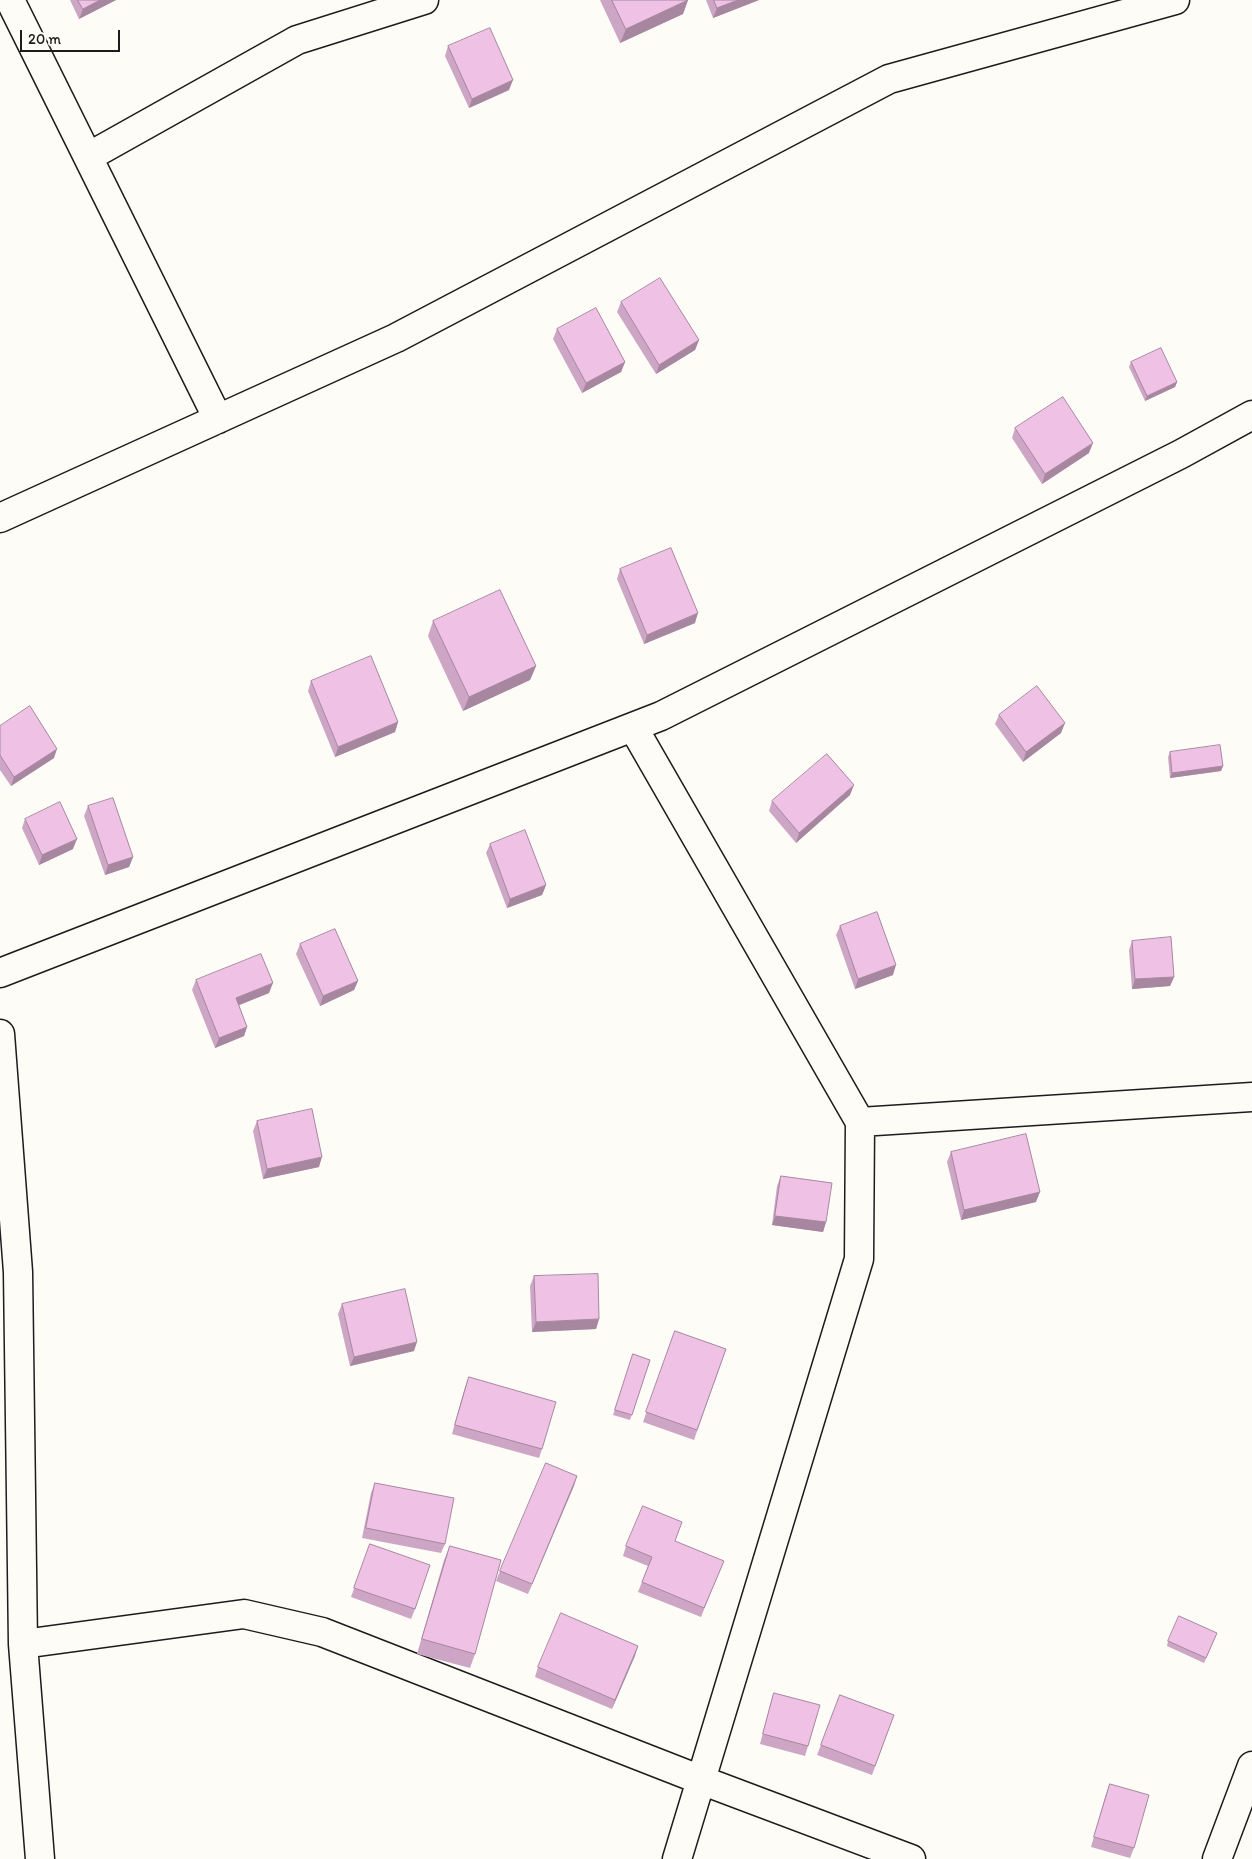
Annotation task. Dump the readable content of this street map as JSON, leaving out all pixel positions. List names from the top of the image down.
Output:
{
  "scale_bar": "20 m"
}
